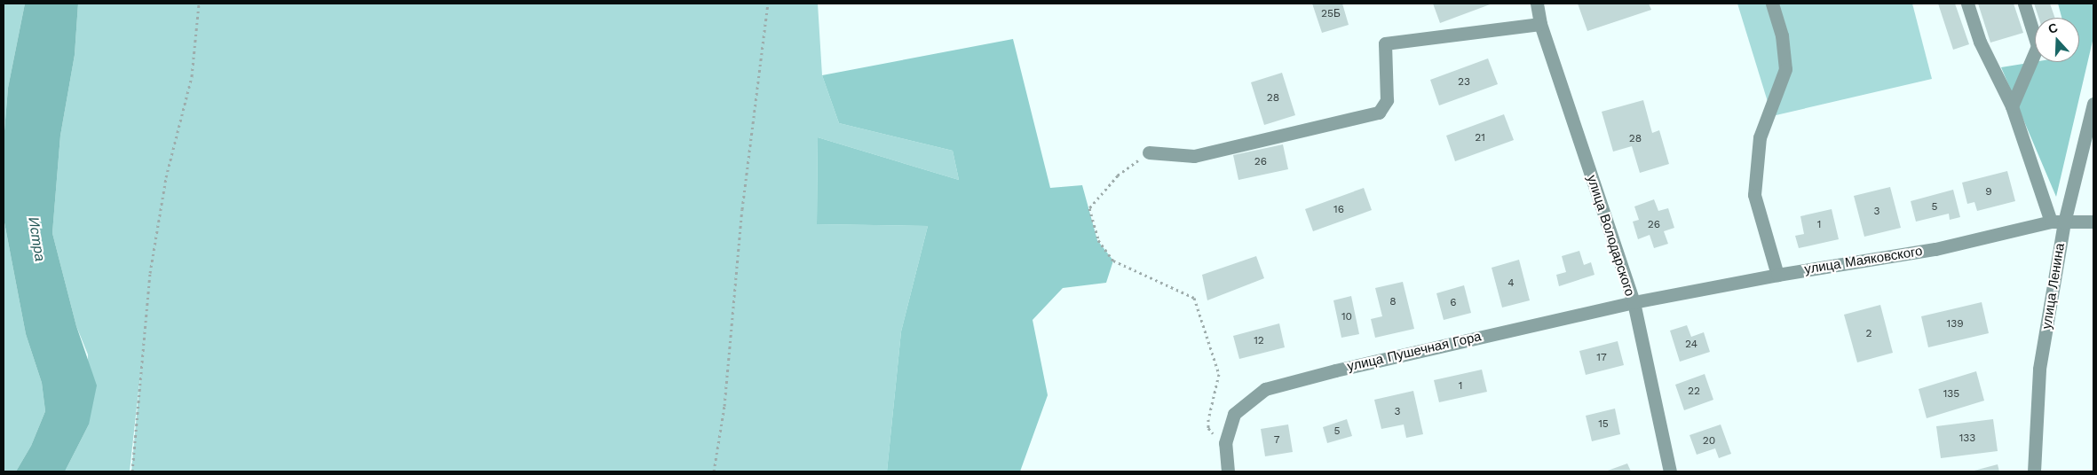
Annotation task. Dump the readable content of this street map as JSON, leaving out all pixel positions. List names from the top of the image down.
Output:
{
  "streets": {
    "street": [
      "улица Володарского",
      "улица Маяковского",
      "улица Ленина",
      "улица Пушечная Гора"
    ]
  },
  "crossings": [
    ["улица Володарского", "улица Маяковского"],
    ["улица Володарского", "улица Пушечная Гора"],
    ["улица Маяковского", "улица Ленина"],
    ["улица Маяковского", "улица Пушечная Гора"]
  ],
  "water": ["Истра"],
  "house_numbers": [
    "25Б",
    "23",
    "28",
    "21",
    "28",
    "26",
    "9",
    "5",
    "16",
    "3",
    "26",
    "1",
    "4",
    "8",
    "6",
    "10",
    "139",
    "2",
    "12",
    "24",
    "17",
    "1",
    "22",
    "135",
    "3",
    "15",
    "5",
    "133",
    "7",
    "20"
  ],
  "north": "top"
}
